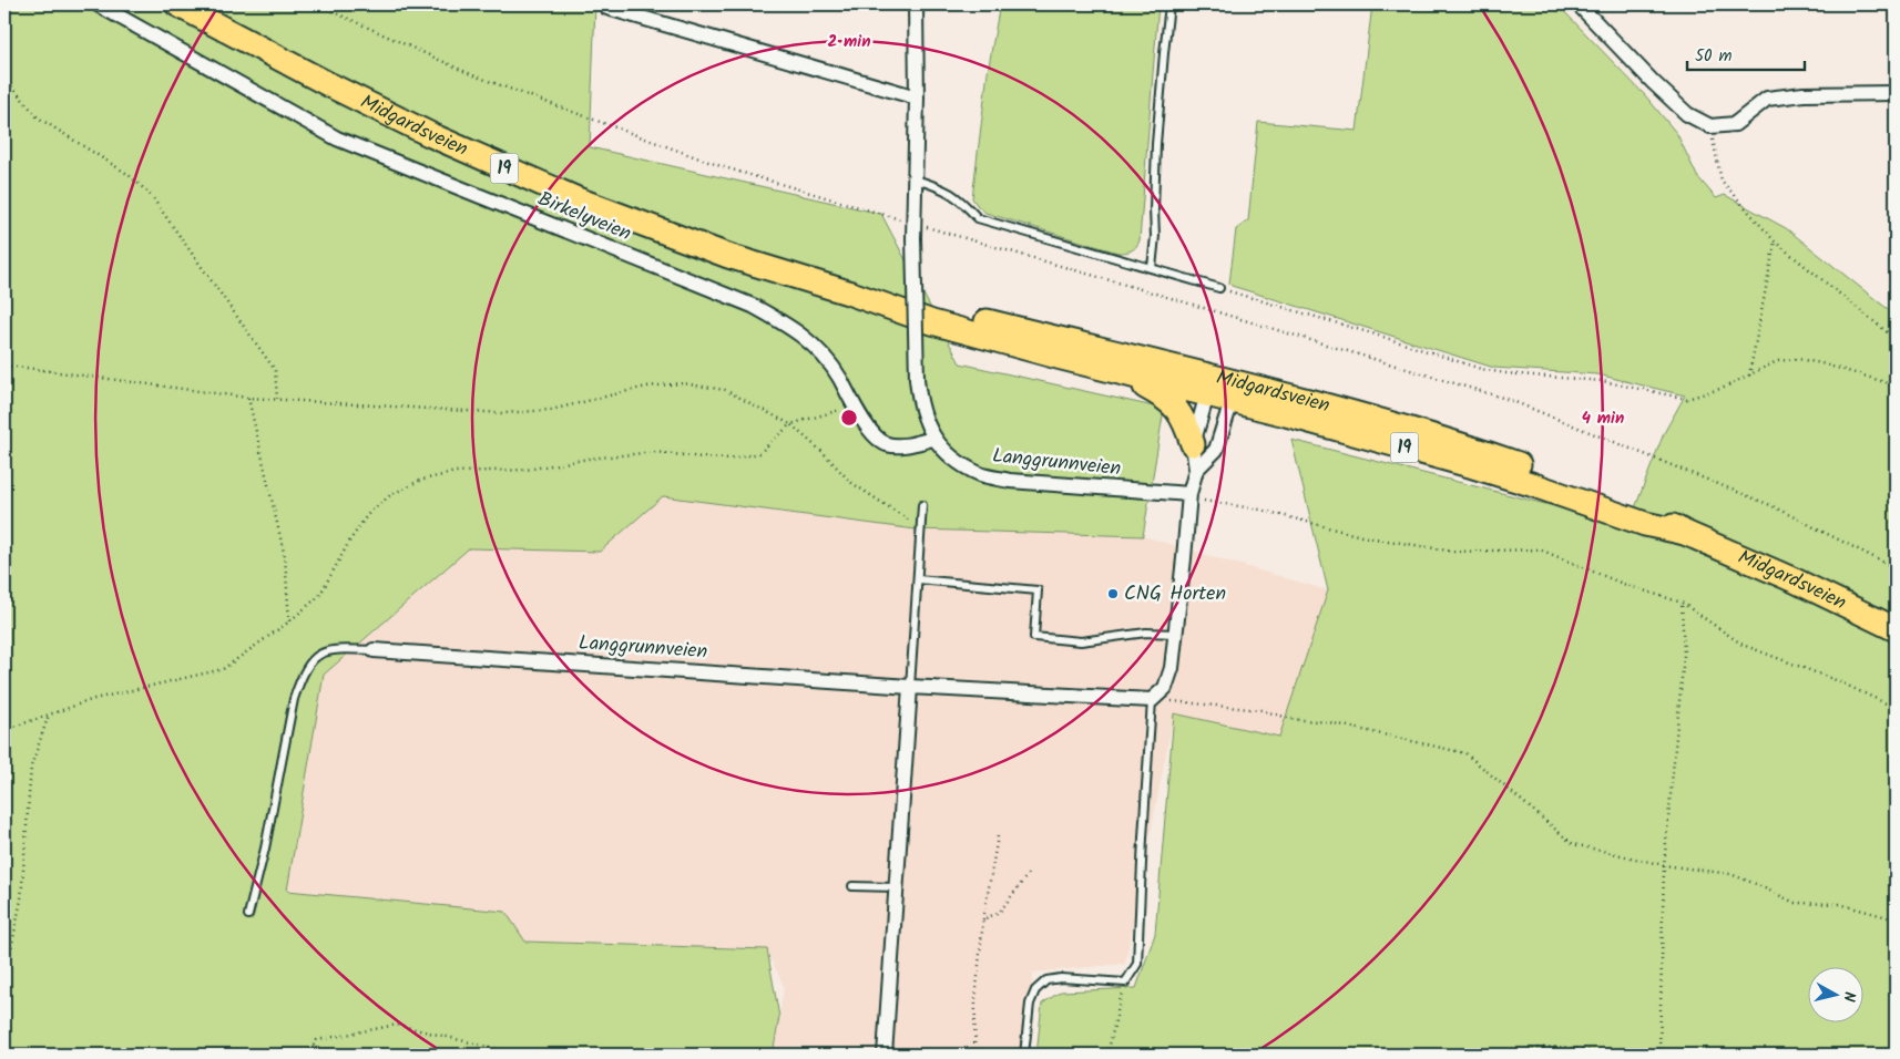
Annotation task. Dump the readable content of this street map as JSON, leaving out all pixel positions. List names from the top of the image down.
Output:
{
  "streets": {
    "highway": ["Midgardsveien", "19"],
    "street": ["Birkelyveien", "Langgrunnveien"]
  },
  "crossings": [
    ["Midgardsveien", "19"],
    ["Birkelyveien", "Langgrunnveien"]
  ],
  "places": ["CNG Horten"],
  "scale_bar": "50 m",
  "north": "right",
  "rings": ["2 min", "4 min"]
}
